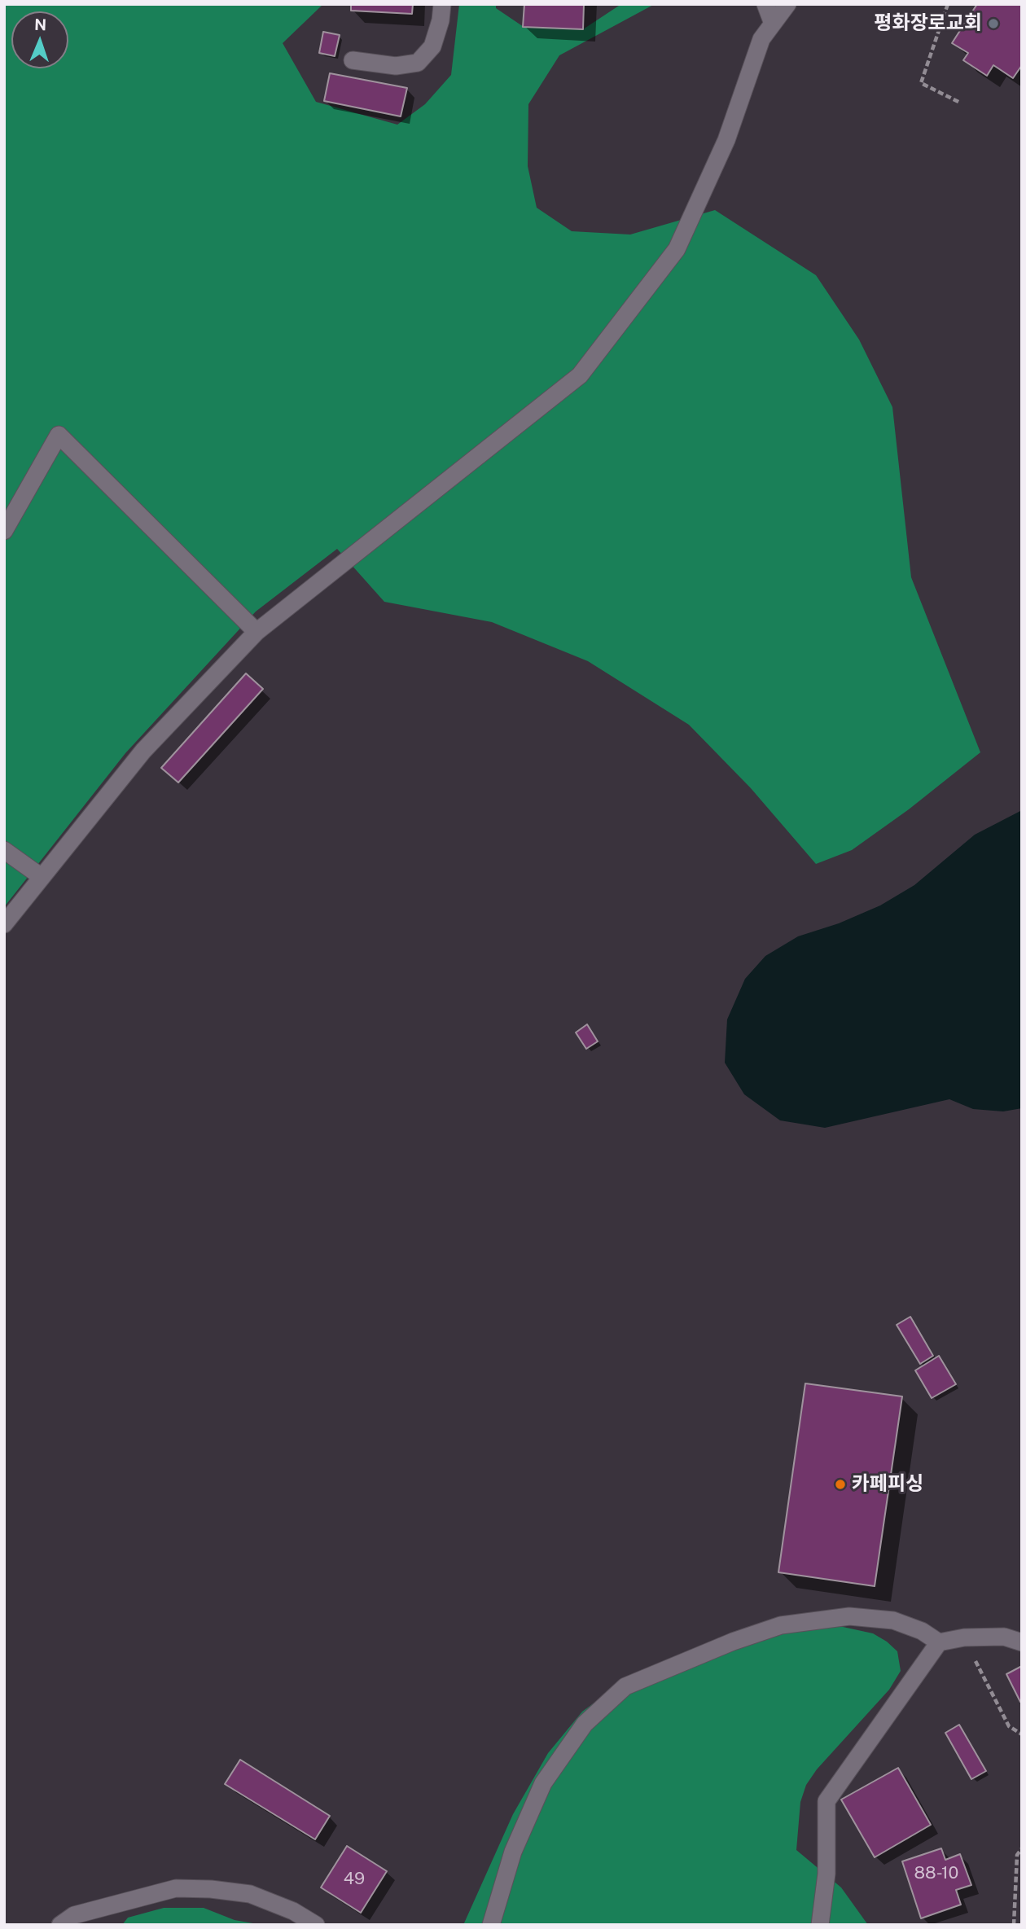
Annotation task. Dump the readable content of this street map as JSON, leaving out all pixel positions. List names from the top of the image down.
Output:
{
  "places": ["평화장로교회", "카페피싱"],
  "house_numbers": ["88-10", "49"],
  "north": "top"
}
